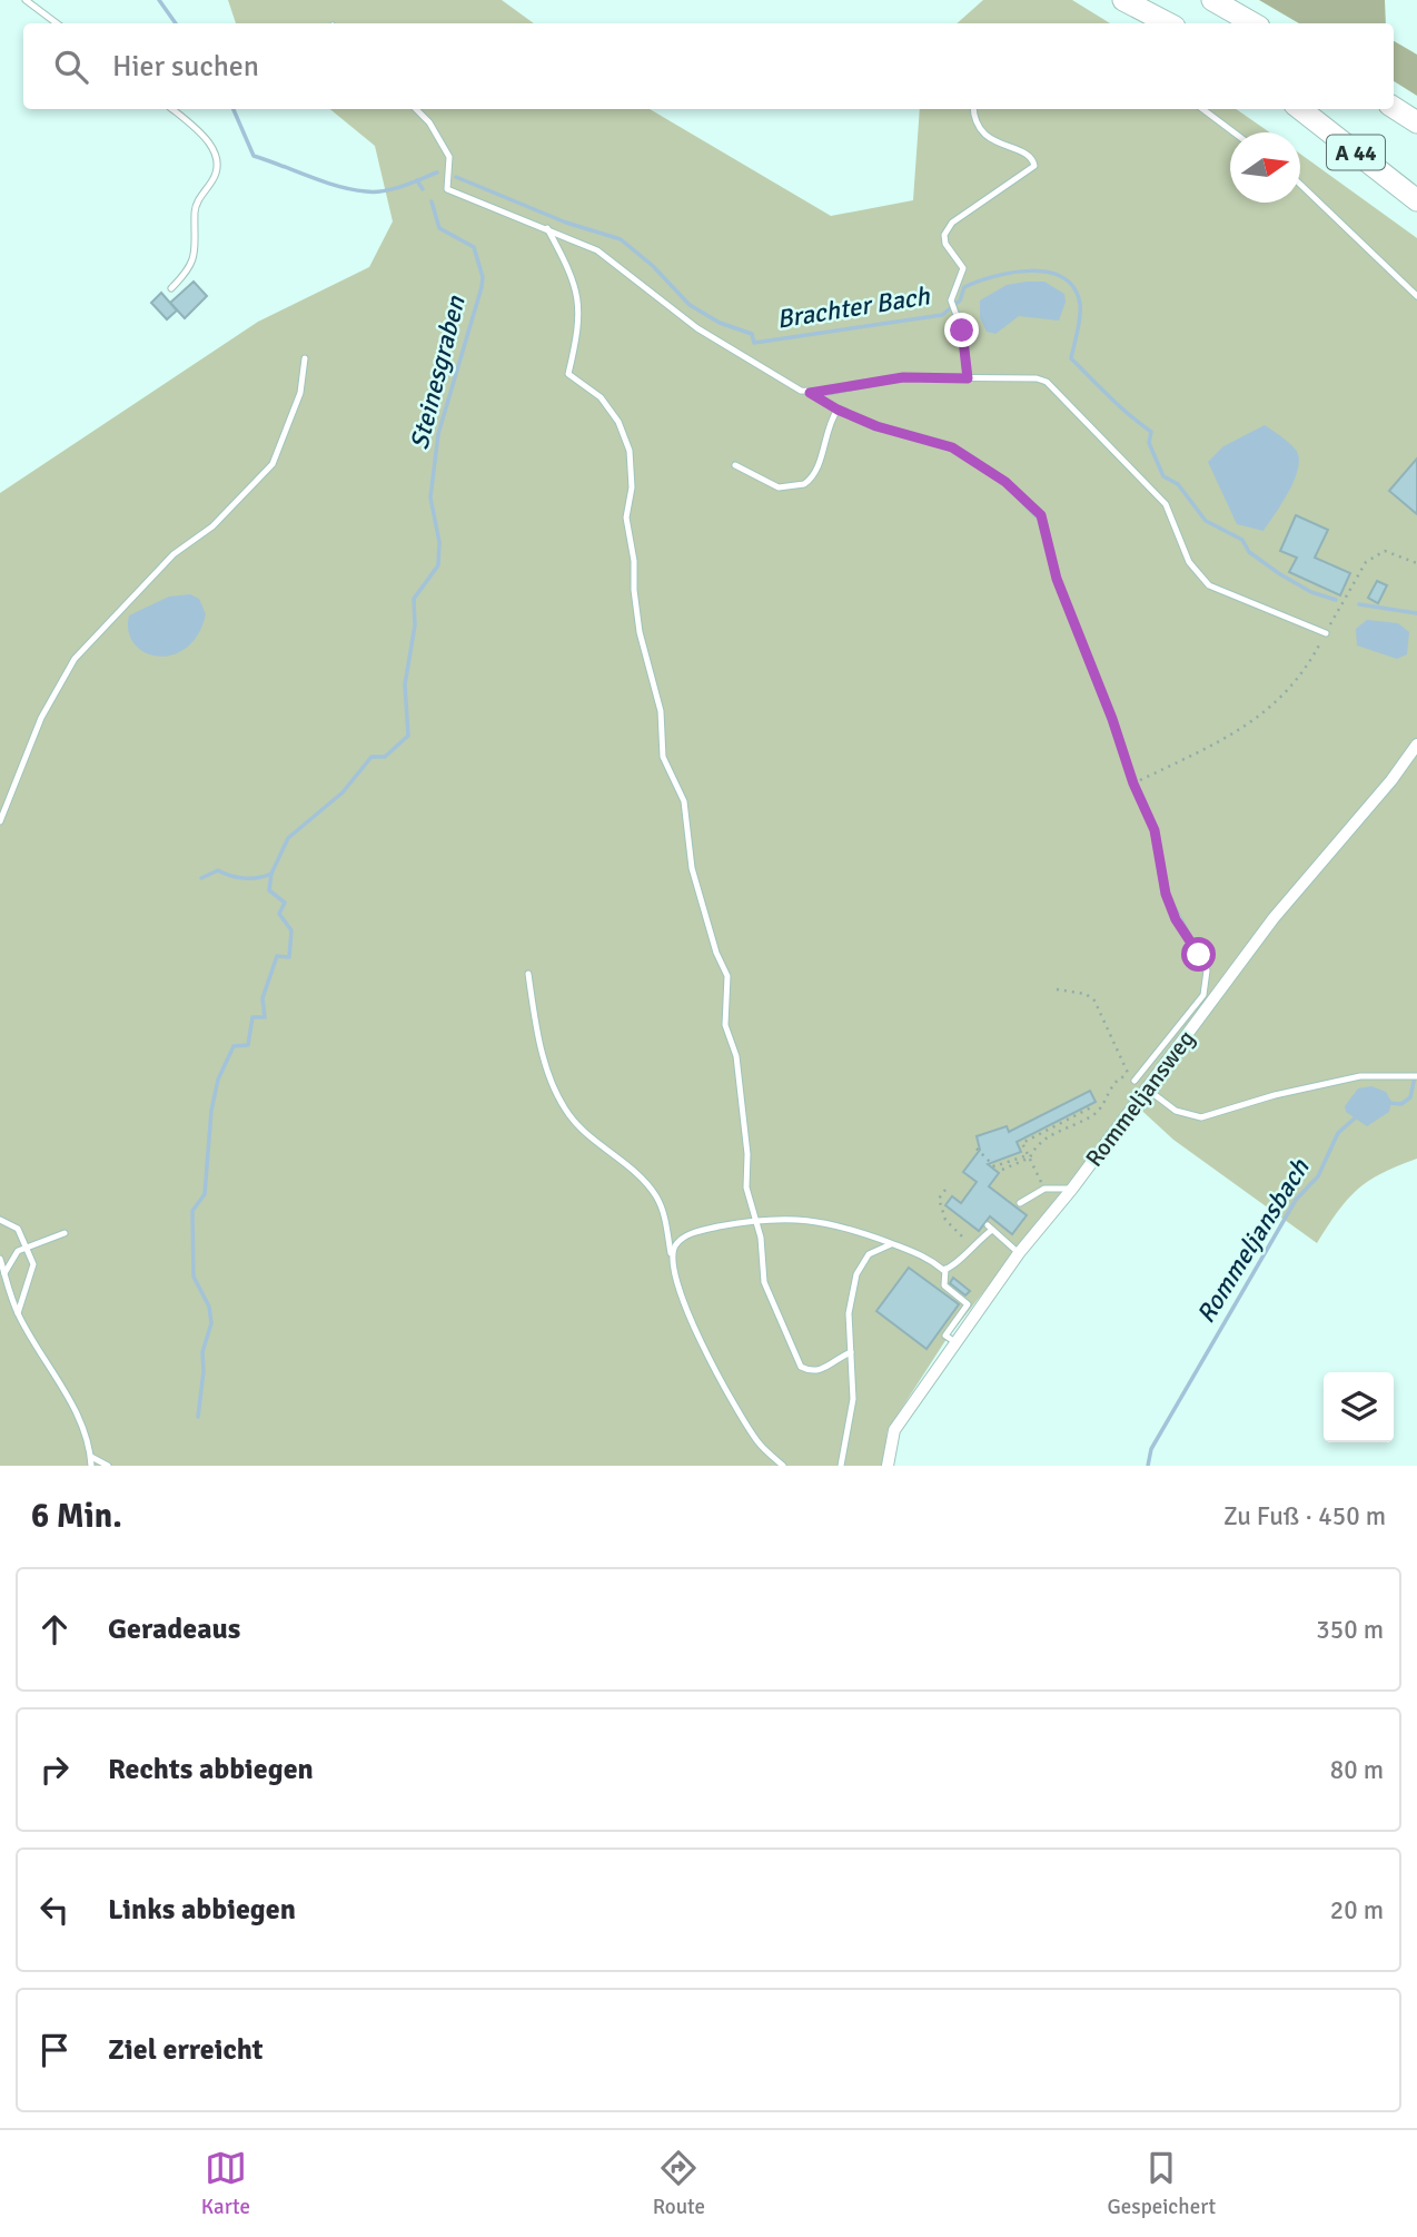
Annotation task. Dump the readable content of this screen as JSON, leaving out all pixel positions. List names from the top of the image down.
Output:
{
  "streets": {
    "highway": ["A 44"],
    "street": ["Rommeljansweg"]
  },
  "water": ["Brachter Bach", "Steinesgraben", "Rommeljansbach"],
  "north": "right",
  "page": {
    "search": "Hier suchen",
    "heading": ["6 Min.", "Zu Fuß · 450 m"],
    "list": [
      ["Geradeaus", "350 m"],
      ["Rechts abbiegen", "80 m"],
      ["Links abbiegen", "20 m"],
      "Ziel erreicht"
    ],
    "nav": ["Karte", "Route", "Gespeichert"]
  }
}
